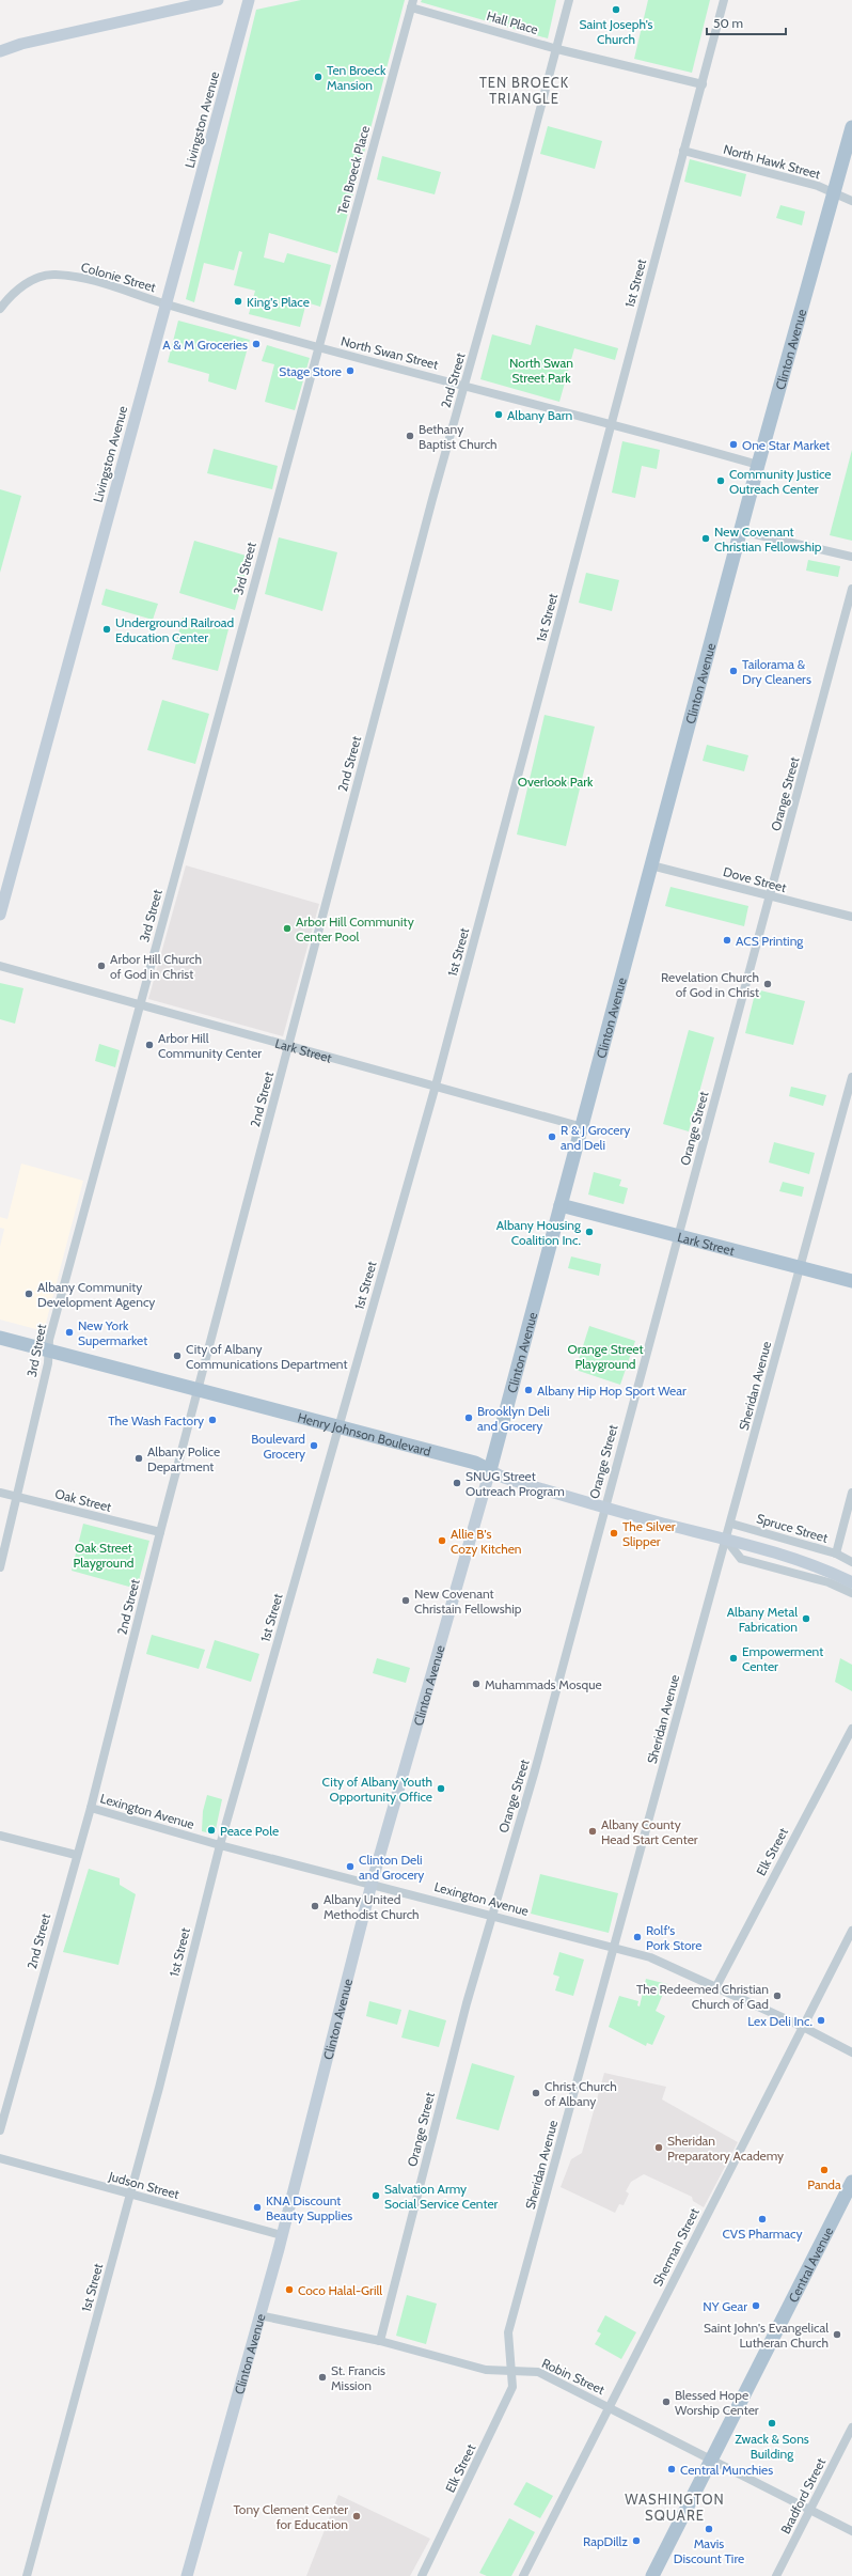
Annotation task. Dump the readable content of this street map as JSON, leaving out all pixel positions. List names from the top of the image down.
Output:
{
  "streets": {
    "main road": [
      "Clinton Avenue",
      "Lark Street",
      "Henry Johnson Boulevard",
      "Central Avenue"
    ],
    "street": [
      "Hall Place",
      "Livingston Avenue",
      "North Hawk Street",
      "Ten Broeck Place",
      "Colonie Street",
      "1st Street",
      "North Swan Street",
      "2nd Street",
      "3rd Street",
      "Orange Street",
      "Dove Street",
      "Sheridan Avenue",
      "Oak Street",
      "Spruce Street",
      "Lexington Avenue",
      "Elk Street",
      "Judson Street",
      "Sherman Street",
      "Robin Street",
      "Bradford Street"
    ]
  },
  "crossings": [
    ["Hall Place", "Ten Broeck Place"],
    ["Hall Place", "1st Street"],
    ["Hall Place", "2nd Street"],
    ["Livingston Avenue", "Colonie Street"],
    ["Livingston Avenue", "North Swan Street"],
    ["North Hawk Street", "1st Street"],
    ["North Hawk Street", "Clinton Avenue"],
    ["Ten Broeck Place", "North Swan Street"],
    ["Ten Broeck Place", "3rd Street"],
    ["Colonie Street", "North Swan Street"],
    ["1st Street", "North Swan Street"],
    ["1st Street", "Lark Street"],
    ["1st Street", "Henry Johnson Boulevard"],
    ["1st Street", "Lexington Avenue"],
    ["1st Street", "Judson Street"],
    ["Clinton Avenue", "North Swan Street"],
    ["Clinton Avenue", "Dove Street"],
    ["Clinton Avenue", "Lark Street"],
    ["Clinton Avenue", "Henry Johnson Boulevard"],
    ["Clinton Avenue", "Lexington Avenue"],
    ["Clinton Avenue", "Judson Street"],
    ["Clinton Avenue", "Robin Street"],
    ["North Swan Street", "2nd Street"],
    ["North Swan Street", "3rd Street"],
    ["2nd Street", "Lark Street"],
    ["2nd Street", "Henry Johnson Boulevard"],
    ["2nd Street", "Oak Street"],
    ["2nd Street", "Lexington Avenue"],
    ["3rd Street", "Lark Street"],
    ["3rd Street", "Henry Johnson Boulevard"],
    ["3rd Street", "Oak Street"],
    ["Orange Street", "Dove Street"],
    ["Orange Street", "Lark Street"],
    ["Orange Street", "Henry Johnson Boulevard"],
    ["Orange Street", "Lexington Avenue"],
    ["Orange Street", "Robin Street"],
    ["Lark Street", "Sheridan Avenue"],
    ["Sheridan Avenue", "Henry Johnson Boulevard"],
    ["Sheridan Avenue", "Spruce Street"],
    ["Sheridan Avenue", "Lexington Avenue"],
    ["Sheridan Avenue", "Elk Street"],
    ["Sheridan Avenue", "Robin Street"],
    ["Lexington Avenue", "Elk Street"],
    ["Lexington Avenue", "Sherman Street"],
    ["Elk Street", "Robin Street"],
    ["Sherman Street", "Robin Street"],
    ["Central Avenue", "Robin Street"],
    ["Robin Street", "Bradford Street"]
  ],
  "districts": ["TEN BROECK TRIANGLE", "WASHINGTON SQUARE"],
  "parks": [
    "North Swan Street Park",
    "Overlook Park",
    "Orange Street Playground",
    "Oak Street Playground"
  ],
  "places": [
    "Saint Joseph's Church",
    "Ten Broeck Mansion",
    "King's Place",
    "A & M Groceries",
    "Stage Store",
    "Albany Barn",
    "Bethany Baptist Church",
    "One Star Market",
    "Community Justice Outreach Center",
    "New Covenant Christian Fellowship",
    "Underground Railroad Education Center",
    "Tailorama & Dry Cleaners",
    "Arbor Hill Community Center Pool",
    "ACS Printing",
    "Arbor Hill Church of God in Christ",
    "Revelation Church of God in Christ",
    "Arbor Hill Community Center",
    "R & J Grocery and Deli",
    "Albany Housing Coalition Inc.",
    "Albany Community Development Agency",
    "New York Supermarket",
    "City of Albany Communications Department",
    "Albany Hip Hop Sport Wear",
    "Brooklyn Deli and Grocery",
    "The Wash Factory",
    "Boulevard Grocery",
    "Albany Police Department",
    "SNUG Street Outreach Program",
    "The Silver Slipper",
    "Allie B's Cozy Kitchen",
    "New Covenant Christain Fellowship",
    "Albany Metal Fabrication",
    "Empowerment Center",
    "Muhammads Mosque",
    "City of Albany Youth Opportunity Office",
    "Peace Pole",
    "Albany County Head Start Center",
    "Clinton Deli and Grocery",
    "Albany United Methodist Church",
    "Rolf's Pork Store",
    "The Redeemed Christian Church of Gad",
    "Lex Deli Inc.",
    "Christ Church of Albany",
    "Sheridan Preparatory Academy",
    "Panda",
    "Salvation Army Social Service Center",
    "KNA Discount Beauty Supplies",
    "CVS Pharmacy",
    "Coco Halal-Grill",
    "NY Gear",
    "Saint John's Evangelical Lutheran Church",
    "St. Francis Mission",
    "Blessed Hope Worship Center",
    "Zwack & Sons Building",
    "Central Munchies",
    "Tony Clement Center for Education",
    "Mavis Discount Tire",
    "RapDillz"
  ],
  "scale_bar": "50 m"
}
